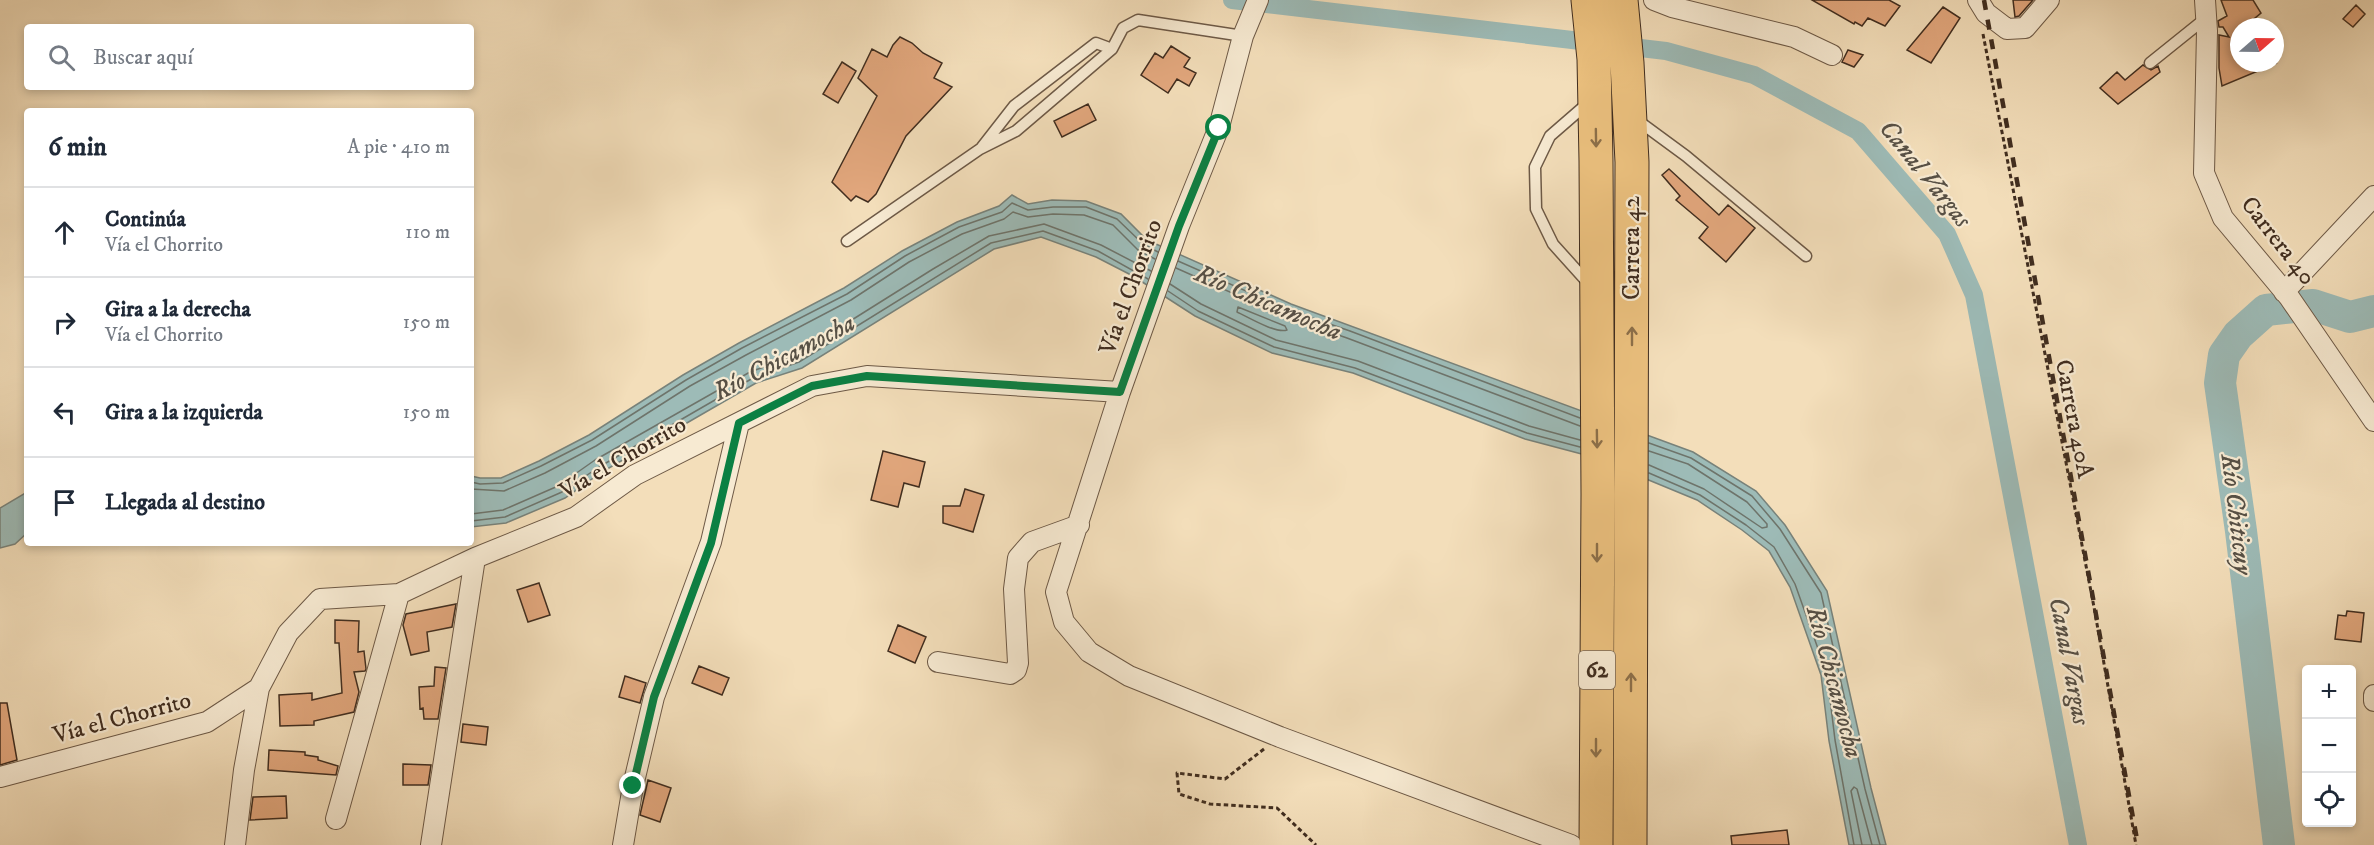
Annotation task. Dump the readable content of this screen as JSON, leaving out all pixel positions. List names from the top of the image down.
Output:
{
  "streets": {
    "highway": ["Carrera 42", "62"],
    "street": ["Carrera 40", "Vía el Chorrito"],
    "path": ["Carrera 40A"]
  },
  "water": ["Canal Vargas", "Río Chicamocha", "Río Chiticuy"],
  "north": "right",
  "page": {
    "search": "Buscar aquí",
    "heading": ["6 min", "A pie · 410 m"],
    "list": [
      ["Continúa", "Vía el Chorrito", "110 m"],
      ["Gira a la derecha", "Vía el Chorrito", "150 m"],
      ["Gira a la izquierda", "150 m"],
      "Llegada al destino"
    ],
    "map_buttons": ["+", "−"]
  }
}
